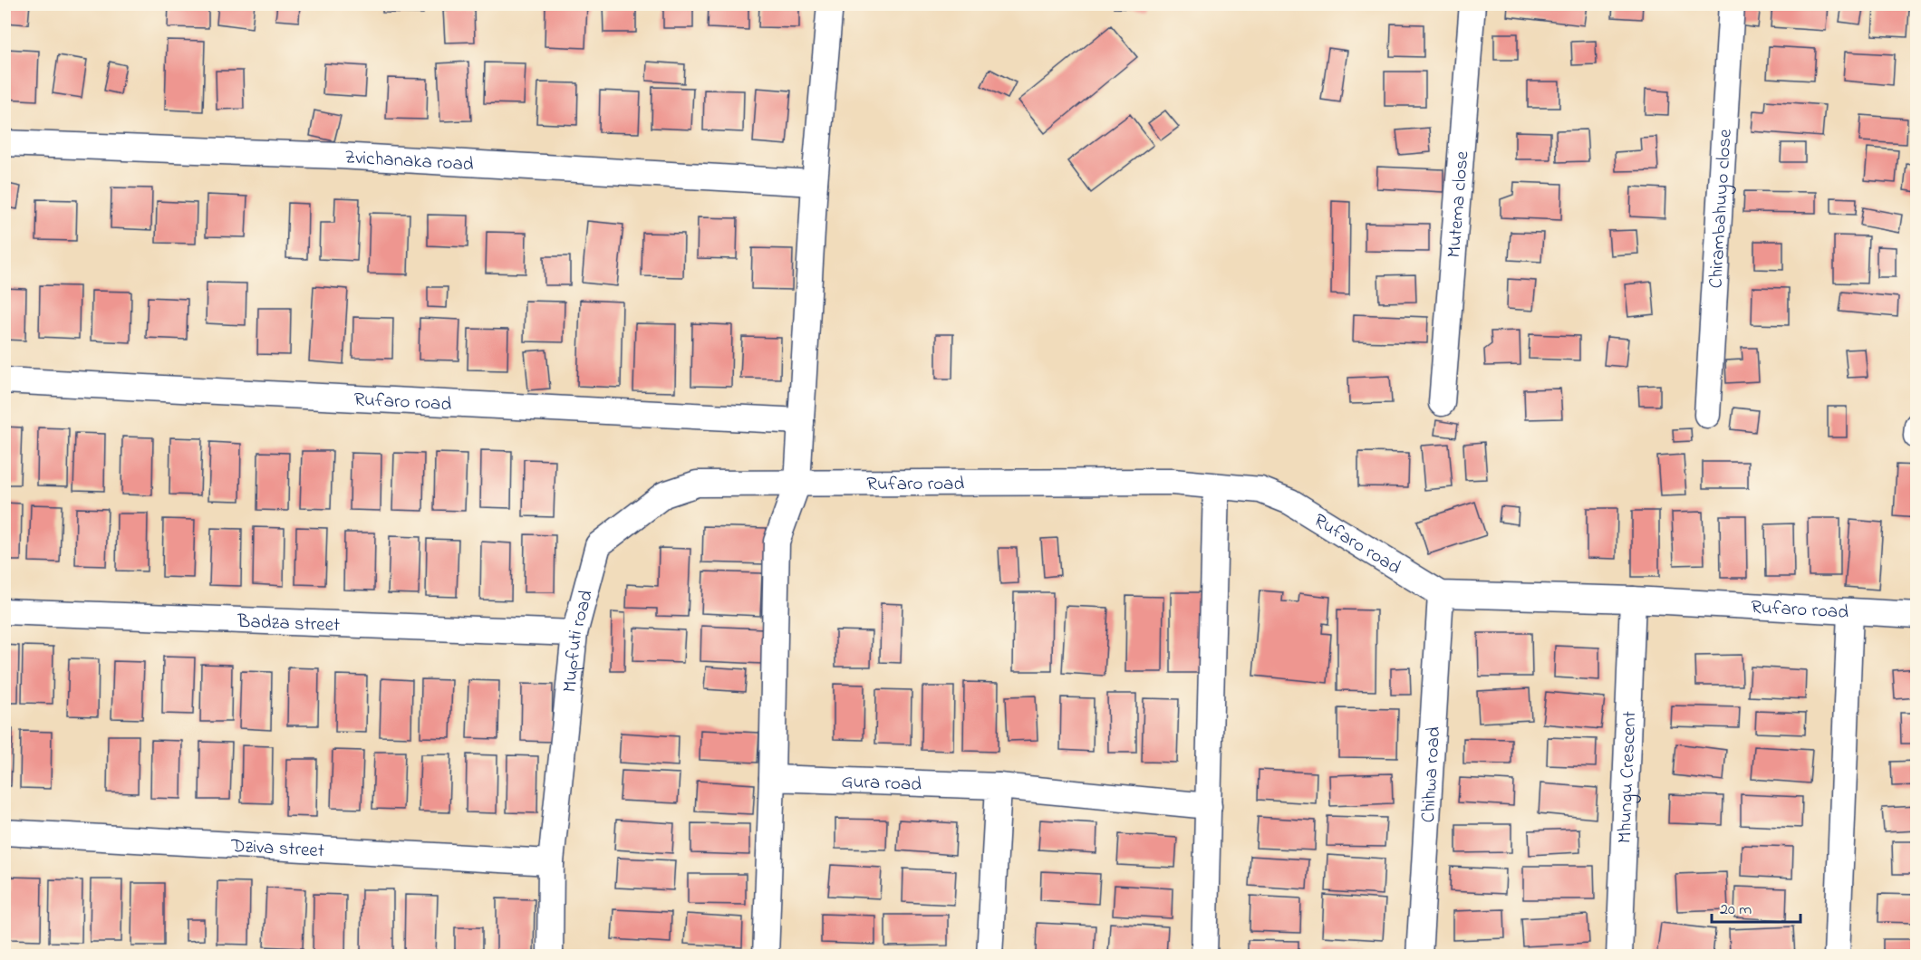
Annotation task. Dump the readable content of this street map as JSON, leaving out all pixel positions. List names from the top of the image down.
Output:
{
  "streets": {
    "street": [
      "Zvichanaka road",
      "Mutema close",
      "Chirambahuyo close",
      "Rufaro road",
      "Badza street",
      "Mupfuti road",
      "Chihwa road",
      "Mhungu Crescent",
      "Gura road",
      "Dziva street"
    ]
  },
  "crossings": [
    ["Rufaro road", "Mupfuti road"],
    ["Rufaro road", "Chihwa road"],
    ["Rufaro road", "Mhungu Crescent"],
    ["Badza street", "Mupfuti road"],
    ["Mupfuti road", "Dziva street"]
  ],
  "scale_bar": "20 m"
}
